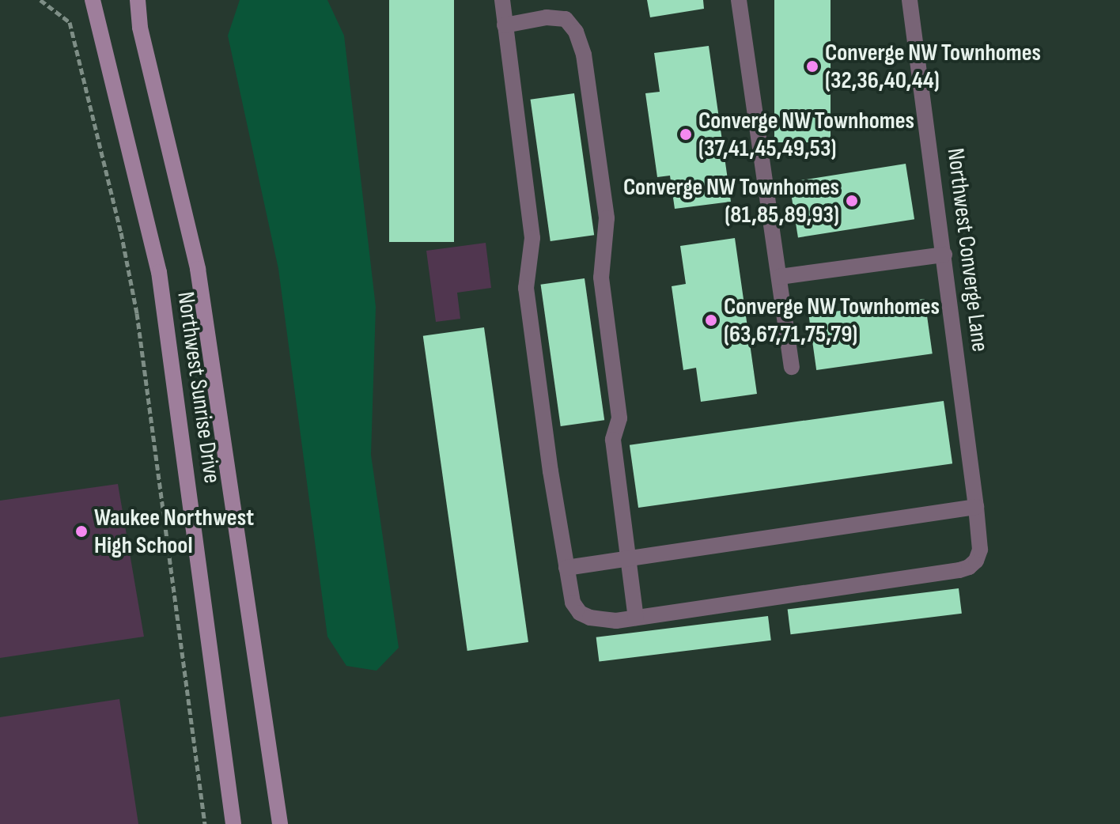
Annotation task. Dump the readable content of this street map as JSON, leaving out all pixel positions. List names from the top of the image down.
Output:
{
  "streets": {
    "street": ["Northwest Converge Lane", "Northwest Sunrise Drive"]
  },
  "places": [
    "Converge NW Townhomes (32,36,40,44)",
    "Converge NW Townhomes (37,41,45,49,53)",
    "Converge NW Townhomes (81,85,89,93)",
    "Converge NW Townhomes (63,67,71,75,79)",
    "Waukee Northwest High School"
  ]
}
